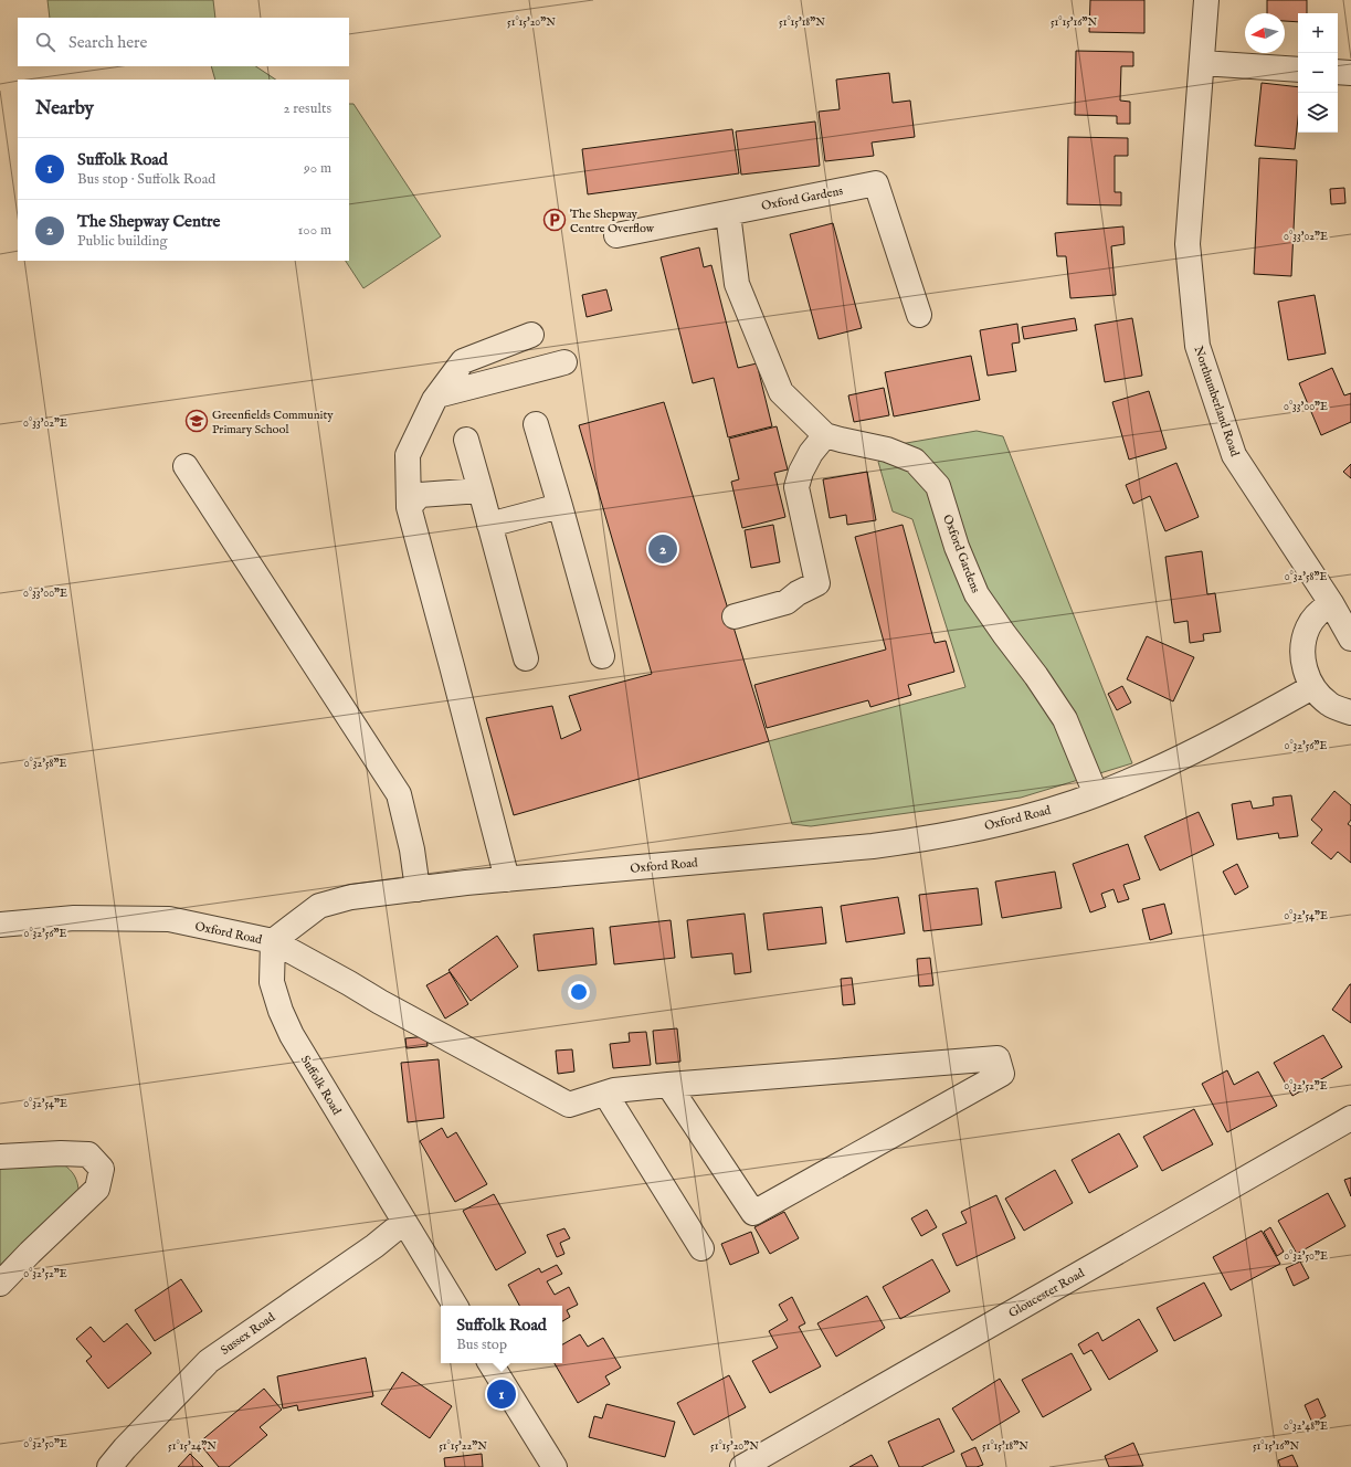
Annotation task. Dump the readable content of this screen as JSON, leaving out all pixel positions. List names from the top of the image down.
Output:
{
  "streets": {
    "street": [
      "Oxford Gardens",
      "Northumberland Road",
      "Oxford Road",
      "Suffolk Road",
      "Gloucester Road",
      "Sussex Road"
    ]
  },
  "crossings": [
    ["Oxford Gardens", "Oxford Road"],
    ["Oxford Road", "Suffolk Road"],
    ["Suffolk Road", "Sussex Road"]
  ],
  "places": {
    "parking": ["The Shepway Centre Overflow"],
    "school or university": ["Greenfields Community Primary School"]
  },
  "north": "left",
  "page": {
    "map_buttons": ["+", "−"],
    "search": "Search here",
    "heading": ["Nearby", "2 results"],
    "list": [
      {
        "mark": "1",
        "name": "Suffolk Road",
        "note": "Bus stop · Suffolk Road",
        "value": "90 m"
      },
      {
        "mark": "2",
        "name": "The Shepway Centre",
        "note": "Public building",
        "value": "100 m"
      }
    ],
    "pins": ["2", "1"],
    "popup": ["Suffolk Road", "Bus stop"]
  },
  "coordinates": [
    "51°15'20\"N",
    "51°15'18\"N",
    "51°15'16\"N",
    "0°33'02\"E",
    "0°33'00\"E",
    "0°32'58\"E",
    "0°32'56\"E",
    "0°32'54\"E",
    "0°32'52\"E",
    "0°32'50\"E",
    "0°32'48\"E",
    "51°15'24\"N",
    "51°15'22\"N"
  ]
}
